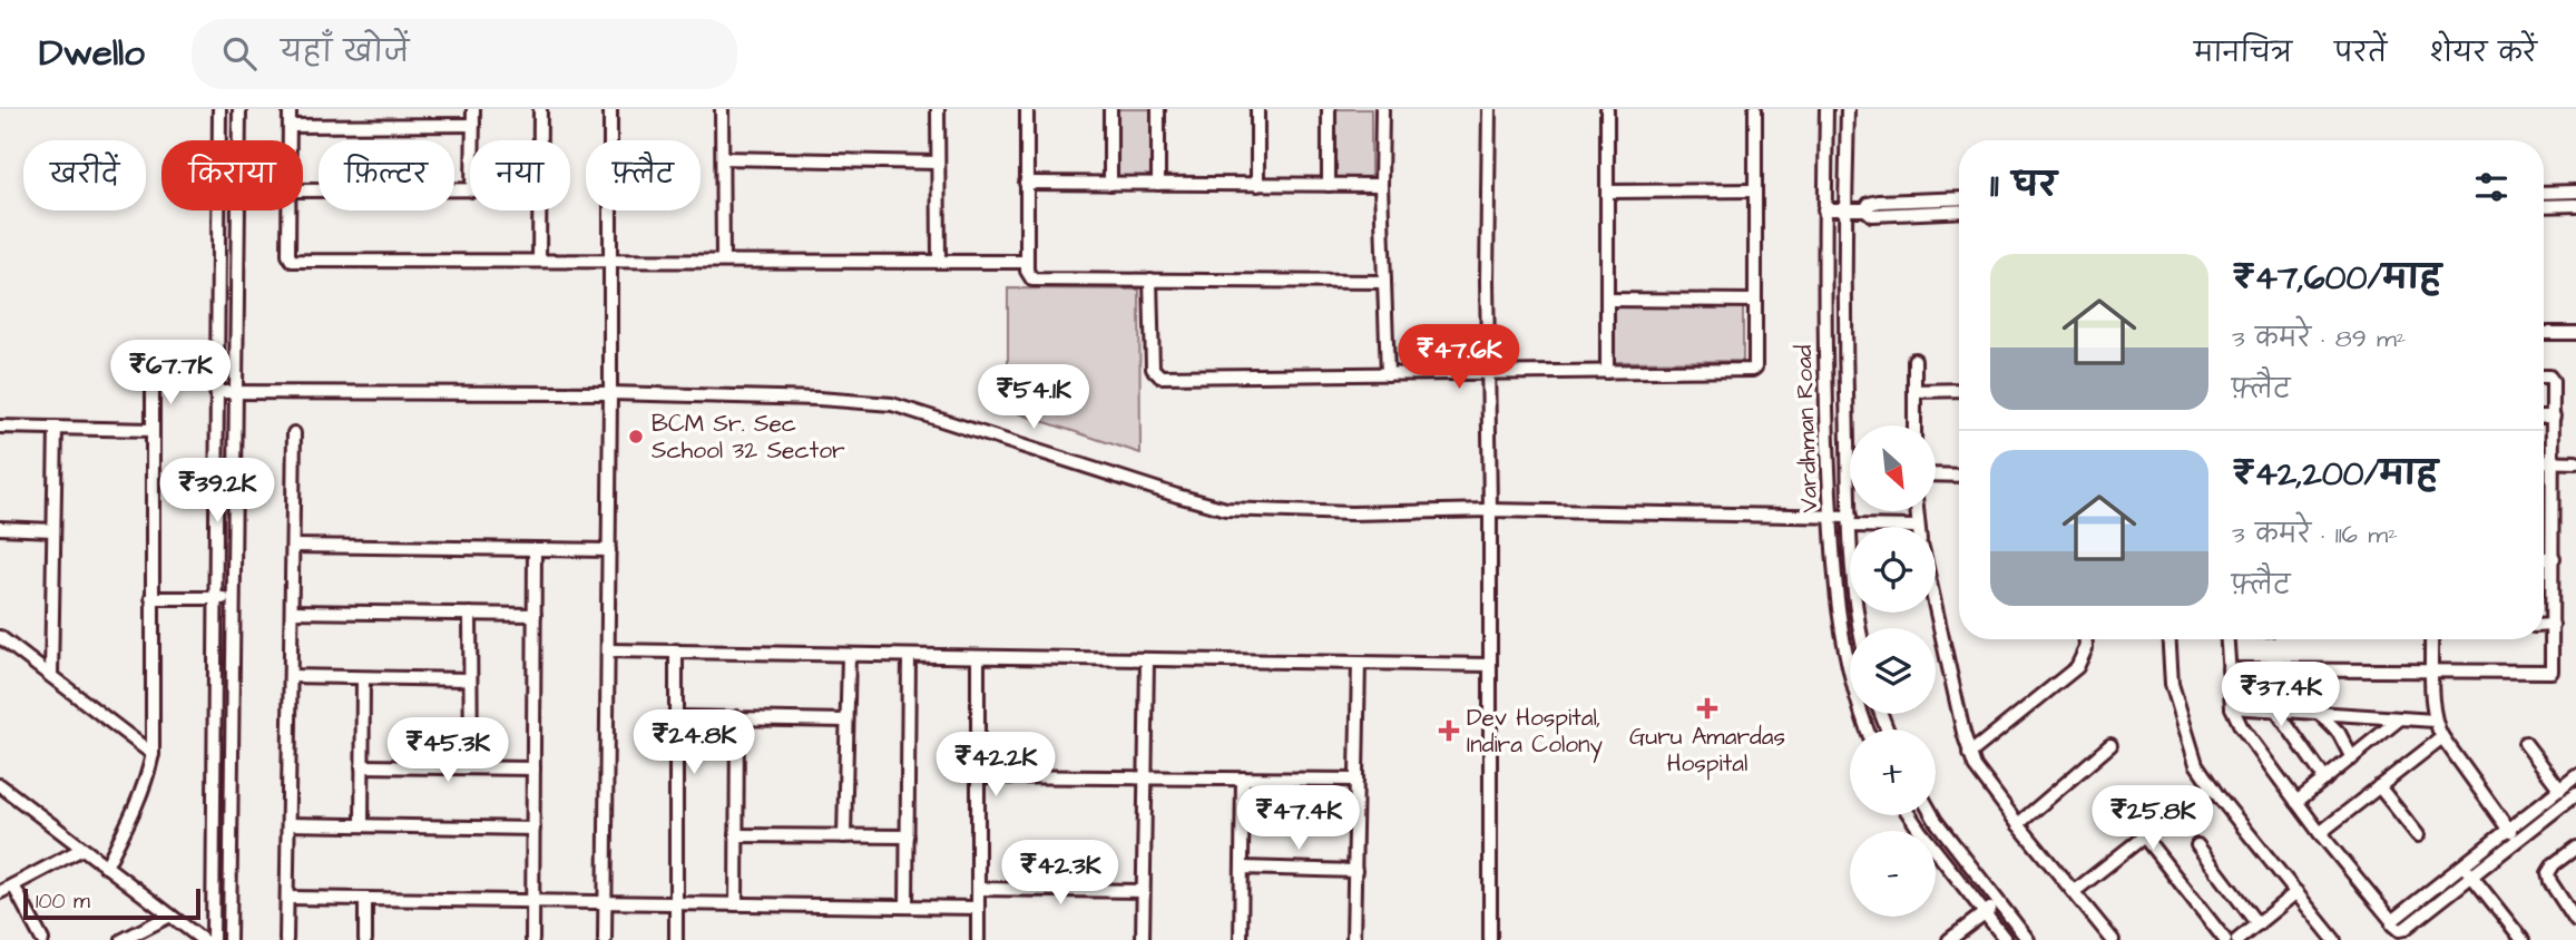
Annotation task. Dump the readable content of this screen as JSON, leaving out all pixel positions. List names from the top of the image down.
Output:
{
  "streets": {
    "street": ["Vardhman Road"]
  },
  "places": {
    "other": ["BCM Sr. Sec School 32 Sector"],
    "health": ["Guru Amardas Hospital", "Dev Hospital, Indira Colony"]
  },
  "scale_bar": "100 m",
  "north": "bottom right",
  "page": {
    "header": "Dwello",
    "search": "यहाँ खोजें",
    "nav": ["मानचित्र", "परतें", "शेयर करें"],
    "chip": [
      "खरीदें",
      "किराया",
      "फ़िल्टर",
      "नया",
      "फ़्लैट"
    ],
    "heading": "11 घर",
    "list": [
      {
        "name": "₹47,600/माह",
        "note": "3 कमरे · 89 m² · फ़्लैट"
      },
      {
        "name": "₹42,200/माह",
        "note": "3 कमरे · 116 m² · फ़्लैट"
      }
    ],
    "price": [
      "₹47.6K",
      "₹67.7K",
      "₹54.1K",
      "₹39.2K",
      "₹37.4K",
      "₹24.8K",
      "₹45.3K",
      "₹42.2K",
      "₹47.4K",
      "₹25.8K",
      "₹42.3K"
    ],
    "map_buttons": ["+", "−"],
    "scale": "100 m"
  }
}
